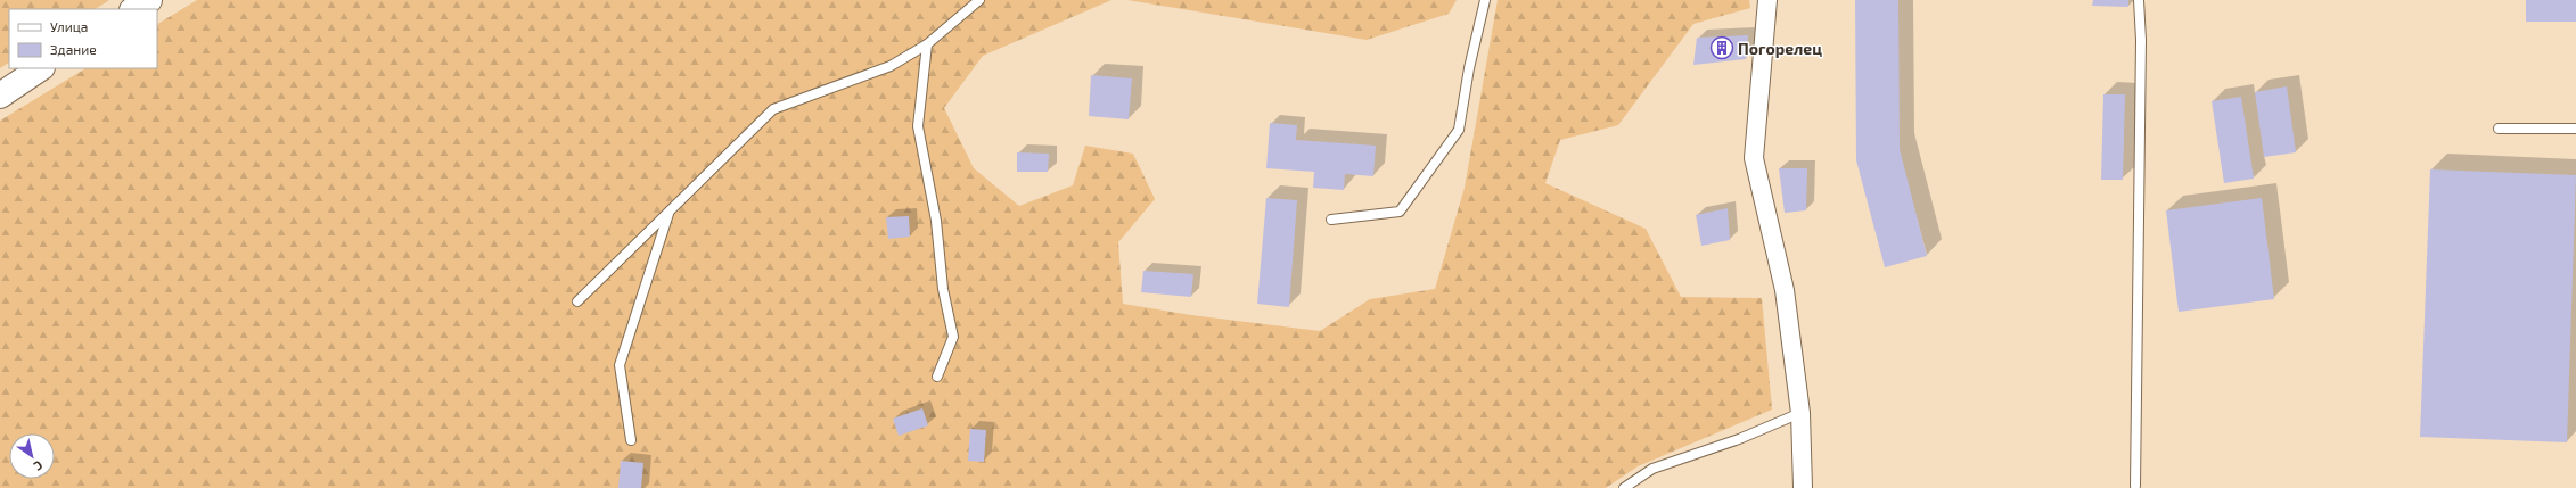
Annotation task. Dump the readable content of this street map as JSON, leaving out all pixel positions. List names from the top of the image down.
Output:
{
  "places": {
    "building": ["Погорелец"]
  },
  "legend": ["Улица", "Здание"],
  "north": "bottom right"
}
